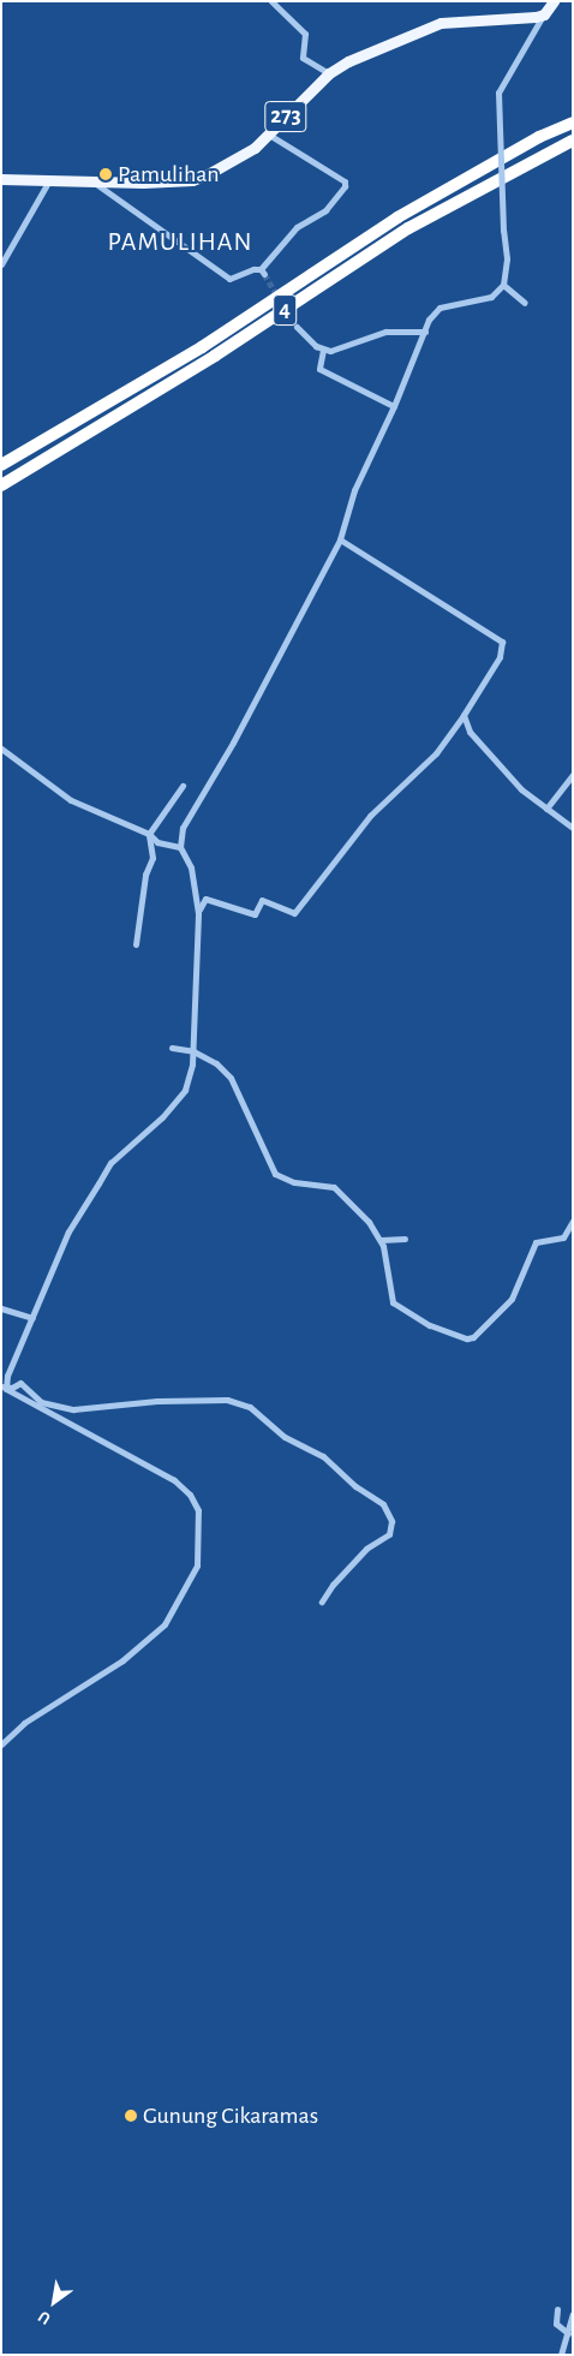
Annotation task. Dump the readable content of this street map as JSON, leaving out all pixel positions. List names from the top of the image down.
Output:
{
  "streets": {
    "highway": ["4"],
    "main road": ["273"]
  },
  "districts": ["PAMULIHAN"],
  "places": ["Pamulihan", "Gunung Cikaramas"],
  "north": "bottom left"
}
